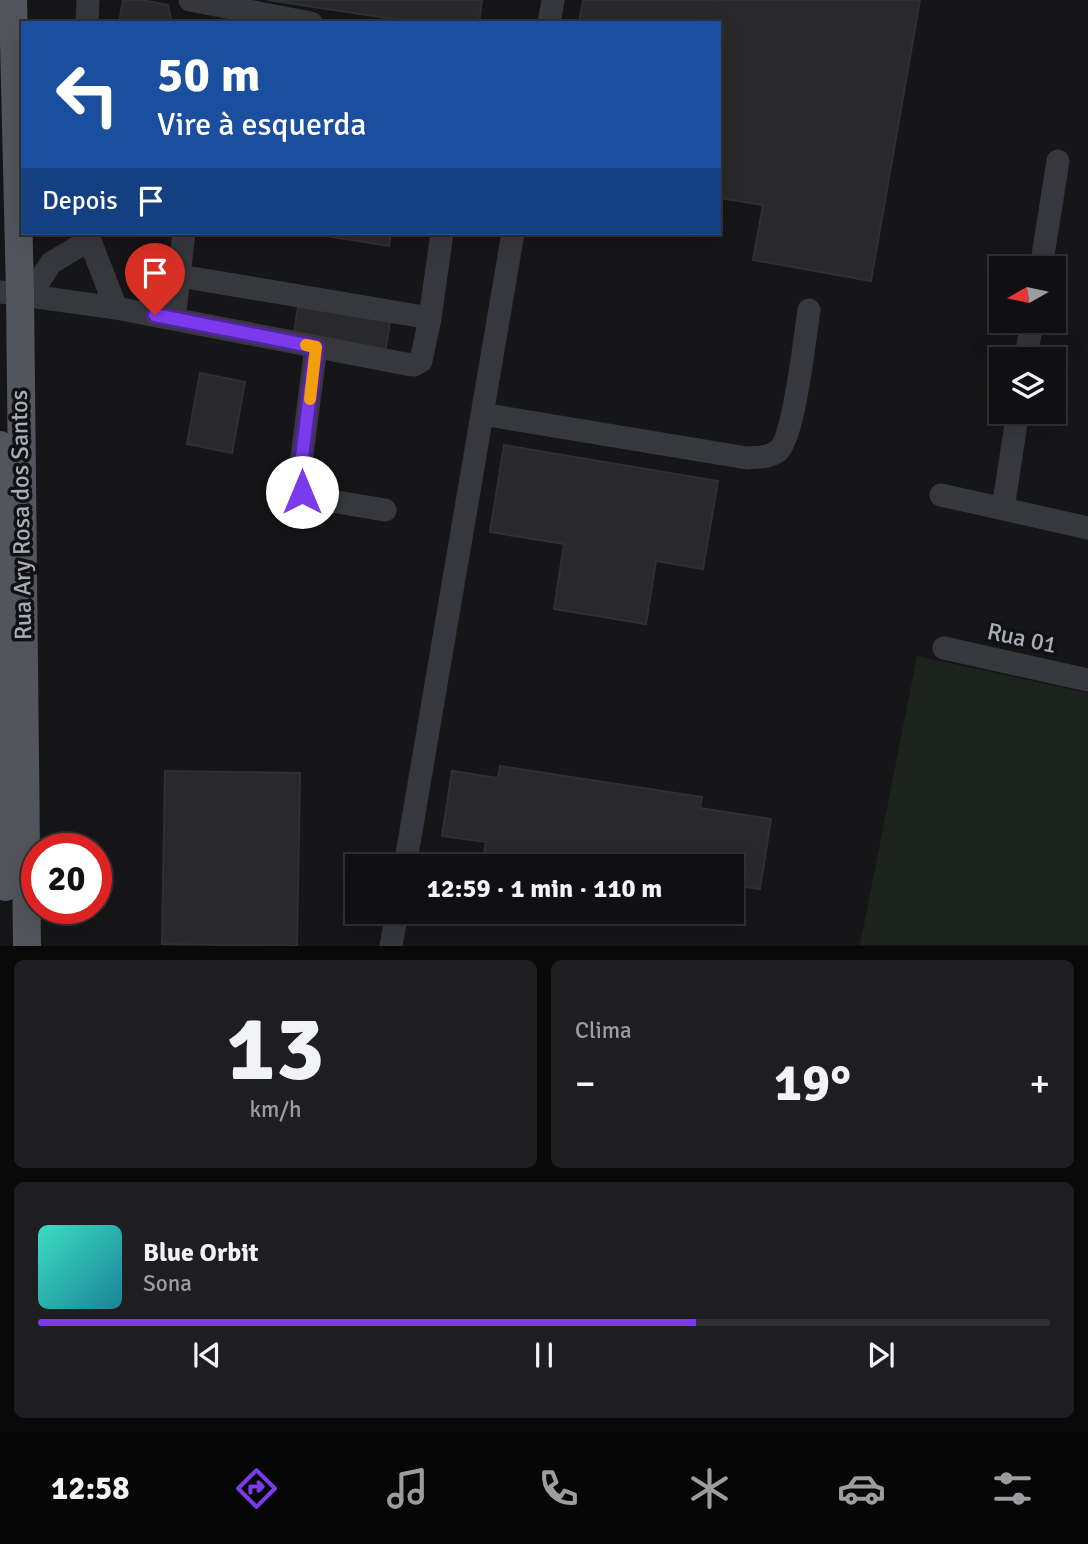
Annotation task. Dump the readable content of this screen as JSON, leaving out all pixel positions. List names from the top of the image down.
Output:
{
  "streets": {
    "main road": ["Rua Ary Rosa dos Santos"],
    "street": ["Rua 01"]
  },
  "north": "left",
  "page": {
    "turn": ["50 m", "Vire à esquerda"],
    "then": "Depois",
    "limit": "20",
    "trip": "12:59 · 1 min · 110 m",
    "tile": [
      ["13", "km/h"],
      "Clima"
    ],
    "heat": ["−", "19°", "+"],
    "song": ["Blue Orbit", "Sona"],
    "tabs": "12:58"
  }
}
